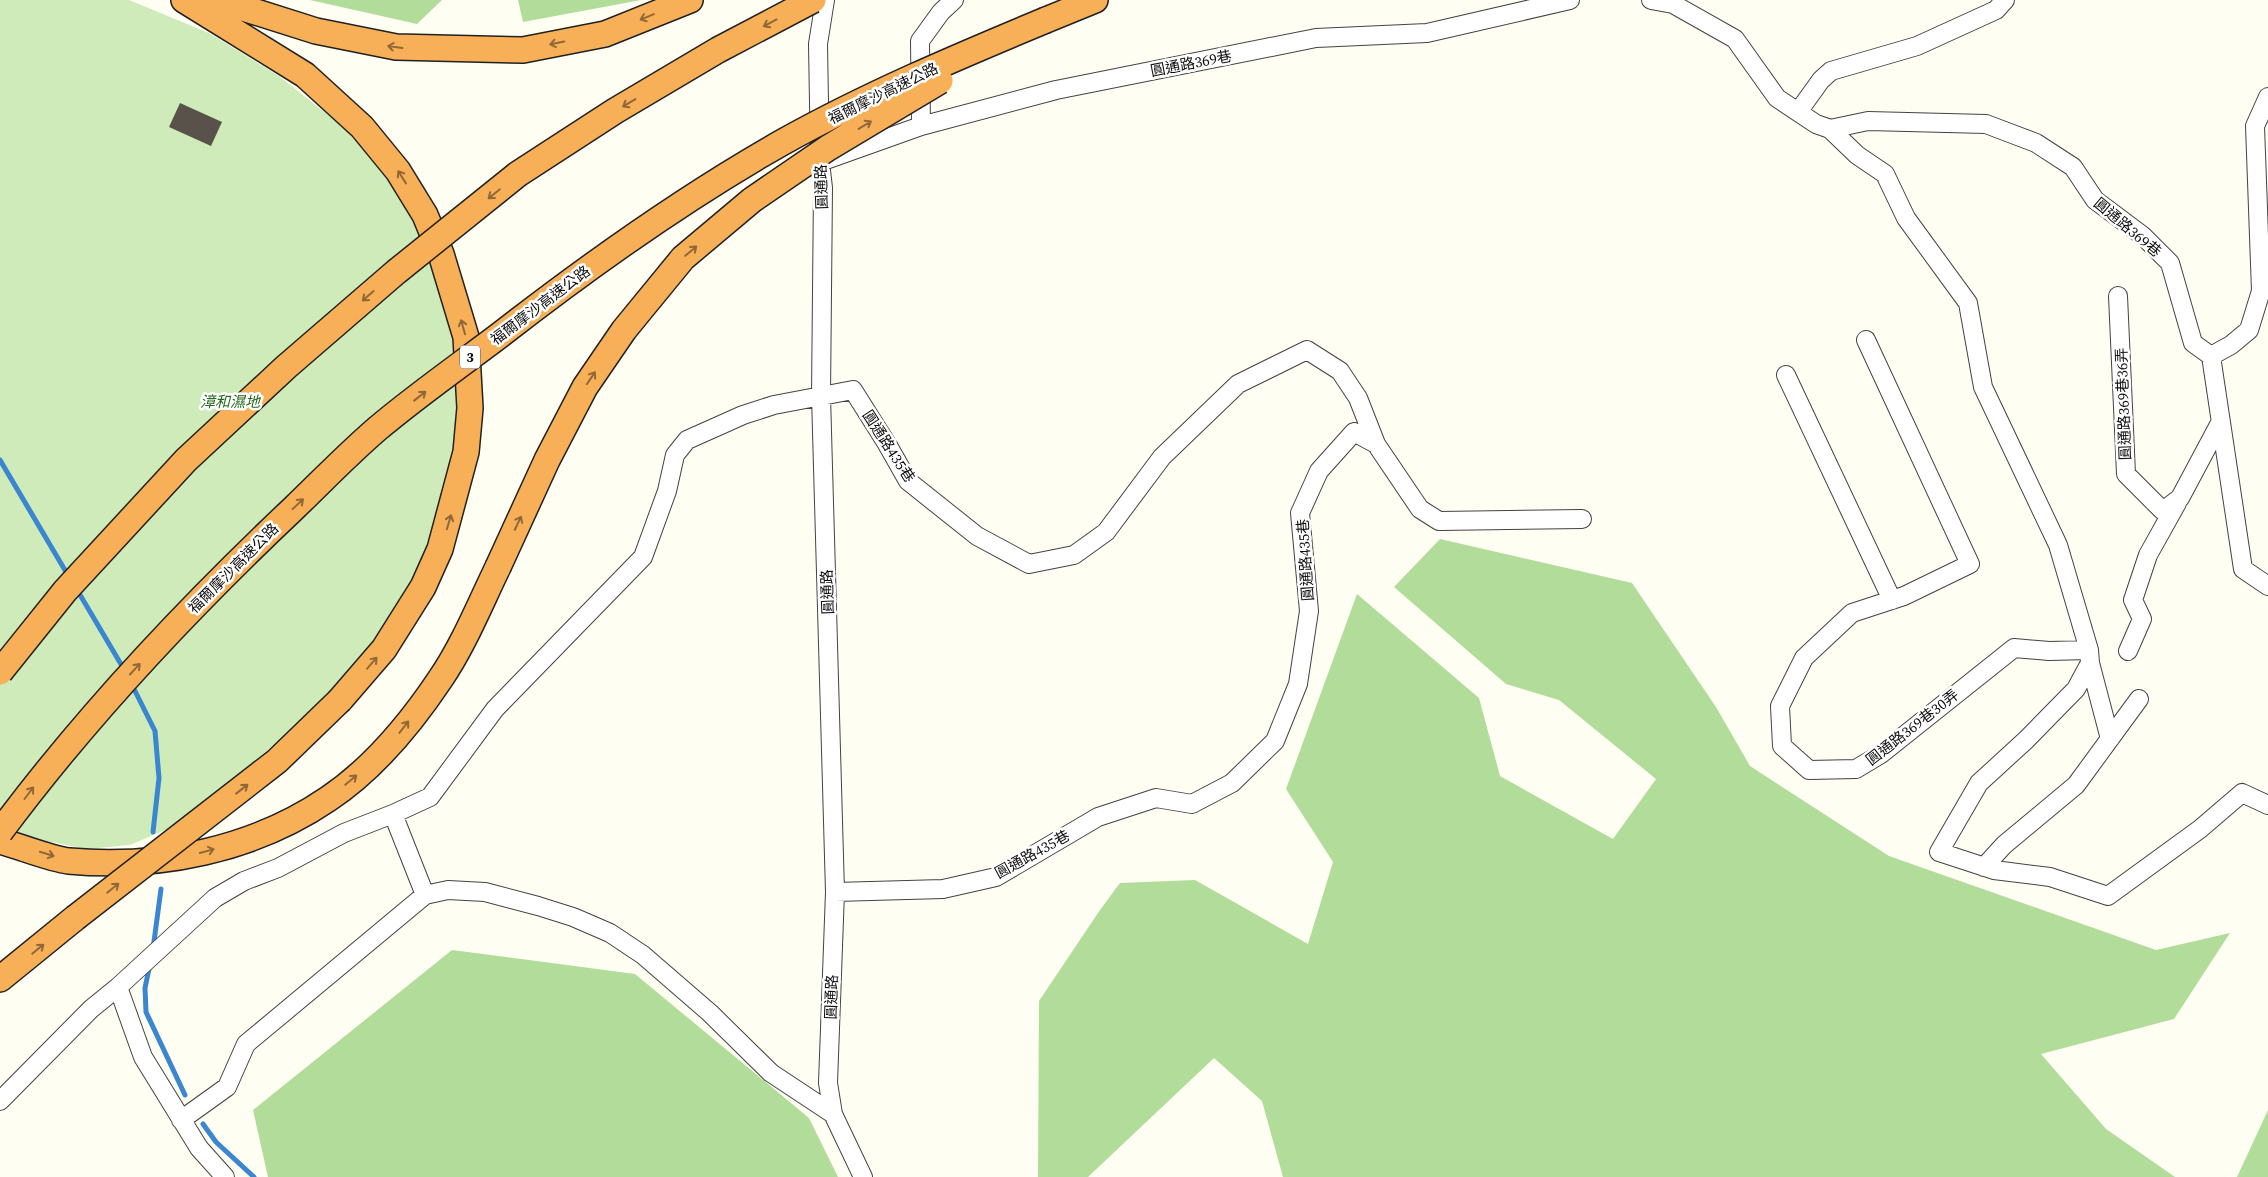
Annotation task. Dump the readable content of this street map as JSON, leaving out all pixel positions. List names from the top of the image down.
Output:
{
  "streets": {
    "highway": ["福爾摩沙高速公路", "3"],
    "street": [
      "圓通路369巷",
      "圓通路",
      "圓通路369巷36弄",
      "圓通路435巷",
      "圓通路369巷30弄"
    ]
  },
  "crossings": [
    ["圓通路369巷", "圓通路"],
    ["圓通路", "圓通路435巷"]
  ],
  "parks": ["漳和濕地"]
}
